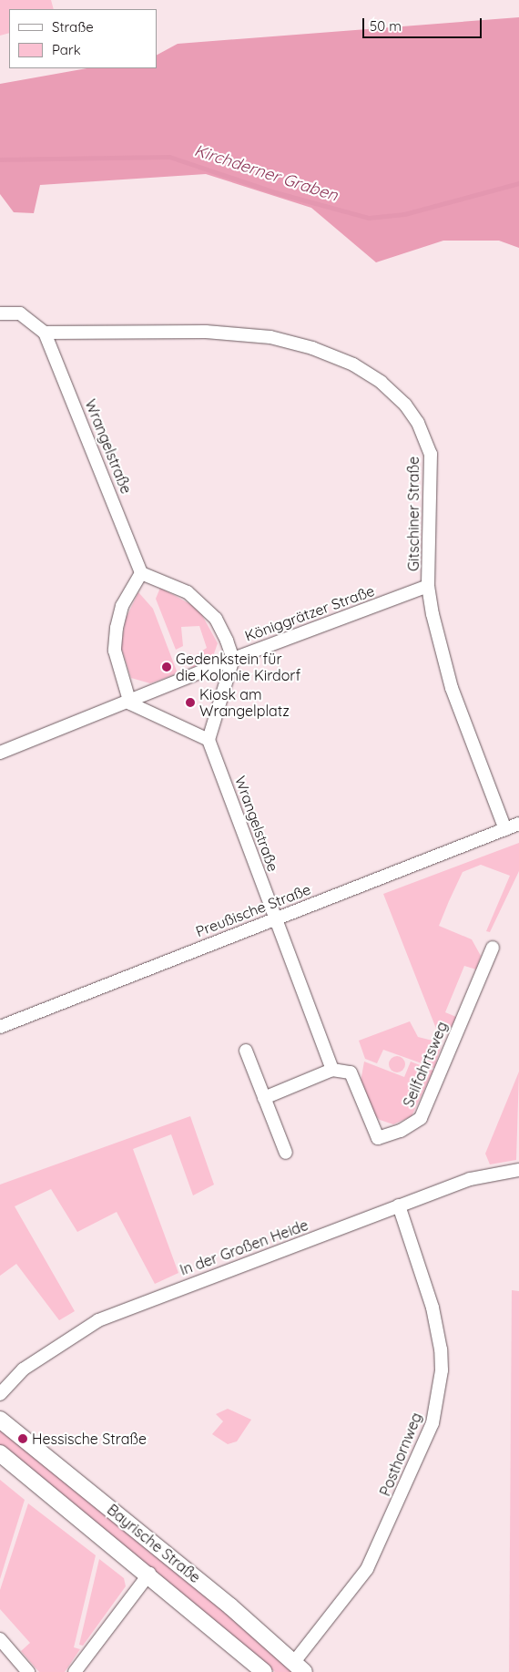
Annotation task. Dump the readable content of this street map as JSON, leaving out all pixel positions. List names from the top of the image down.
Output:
{
  "streets": {
    "street": [
      "Wrangelstraße",
      "Gitschiner Straße",
      "Königgrätzer Straße",
      "Preußische Straße",
      "Seilfahrtsweg",
      "In der Großen Heide",
      "Posthornweg",
      "Bayrische Straße"
    ]
  },
  "crossings": [
    ["Wrangelstraße", "Gitschiner Straße"],
    ["Wrangelstraße", "Preußische Straße"],
    ["Gitschiner Straße", "Königgrätzer Straße"],
    ["Gitschiner Straße", "Preußische Straße"],
    ["In der Großen Heide", "Posthornweg"],
    ["Posthornweg", "Bayrische Straße"]
  ],
  "water": ["Kirchderner Graben"],
  "places": ["Gedenkstein für die Kolonie Kirdorf", "Kiosk am Wrangelplatz", "Hessische Straße"],
  "legend": ["Straße", "Park"],
  "scale_bar": "50 m"
}
